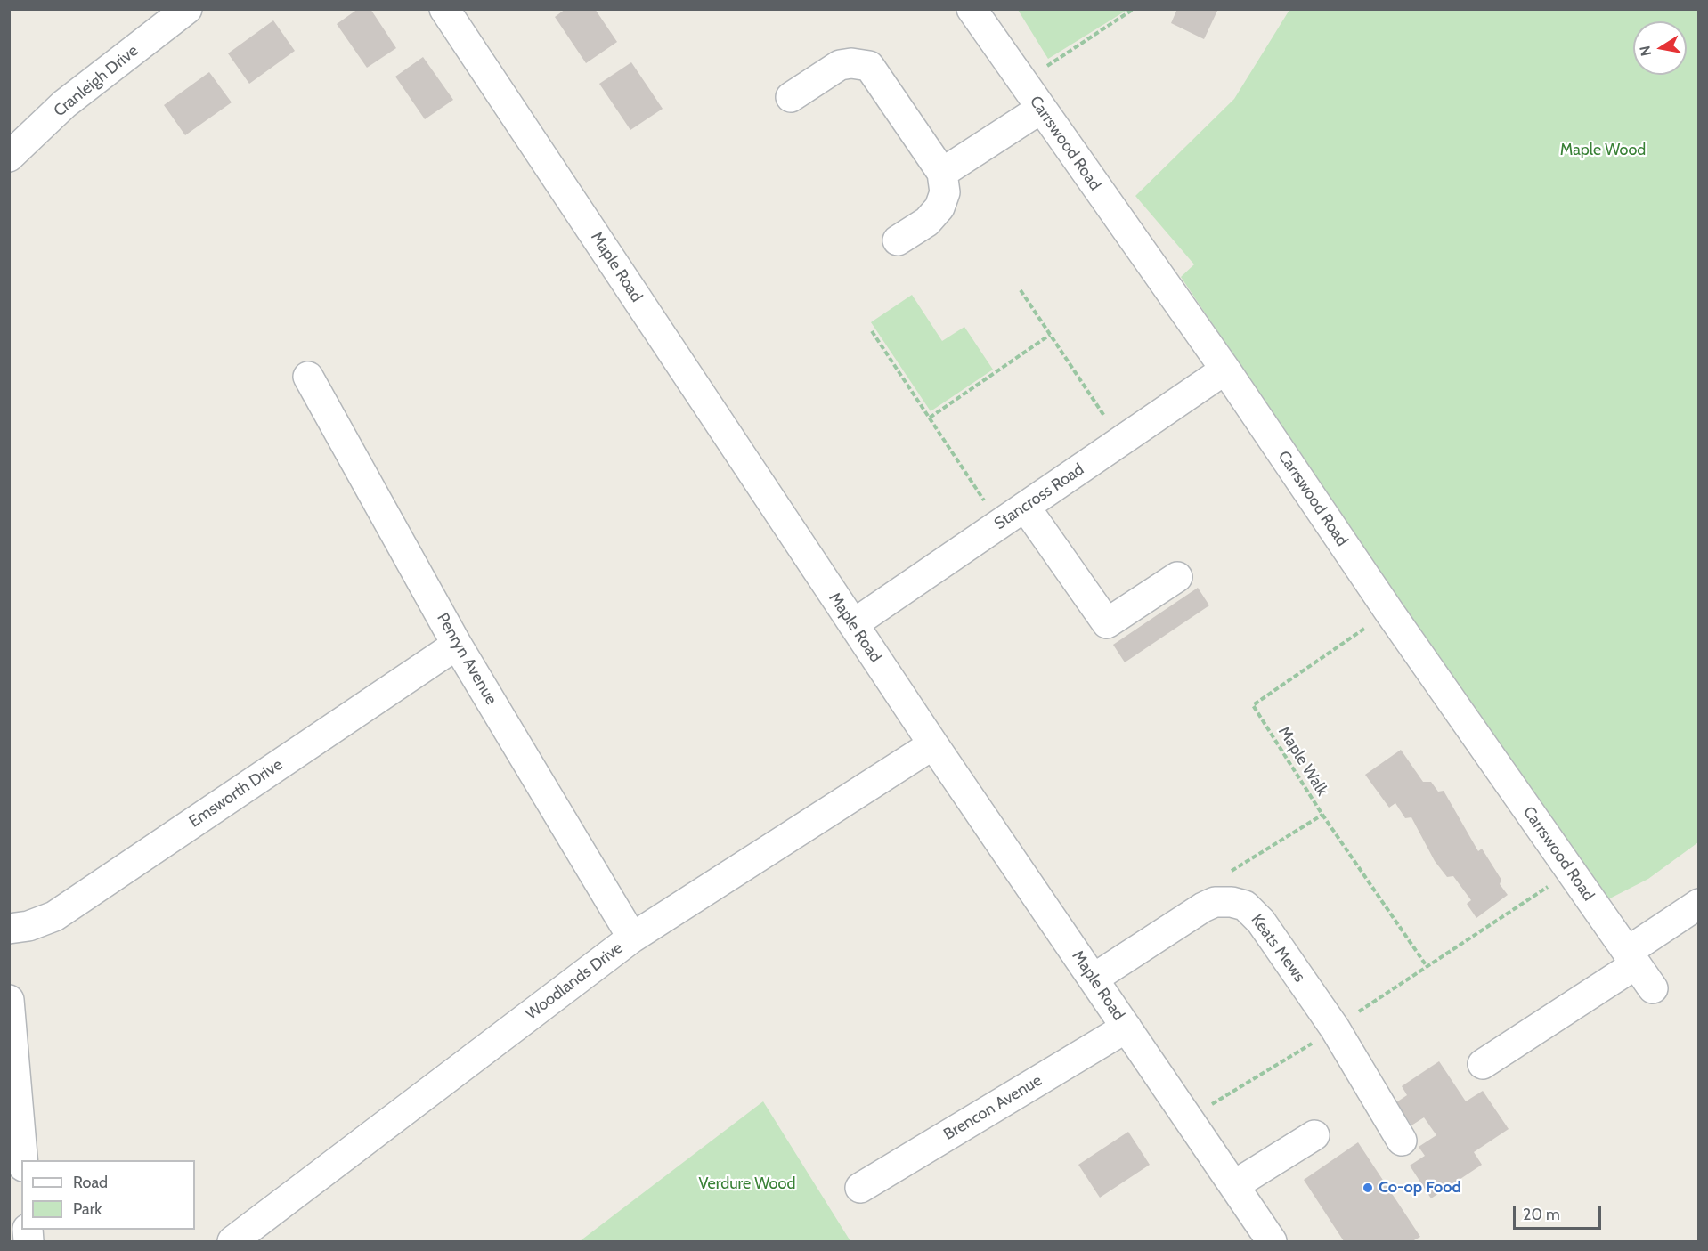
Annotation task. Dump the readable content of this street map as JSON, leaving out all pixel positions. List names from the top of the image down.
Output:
{
  "streets": {
    "street": [
      "Cranleigh Drive",
      "Carrswood Road",
      "Maple Road",
      "Stancross Road",
      "Penryn Avenue",
      "Emsworth Drive",
      "Keats Mews",
      "Woodlands Drive",
      "Brencon Avenue"
    ],
    "path": ["Maple Walk"]
  },
  "crossings": [
    ["Carrswood Road", "Stancross Road"],
    ["Carrswood Road", "Maple Walk"],
    ["Maple Road", "Stancross Road"],
    ["Maple Road", "Woodlands Drive"],
    ["Maple Road", "Brencon Avenue"],
    ["Penryn Avenue", "Emsworth Drive"],
    ["Penryn Avenue", "Woodlands Drive"]
  ],
  "parks": ["Maple Wood", "Verdure Wood"],
  "places": ["Co-op Food"],
  "legend": ["Road", "Park"],
  "scale_bar": "20 m",
  "north": "left"
}
